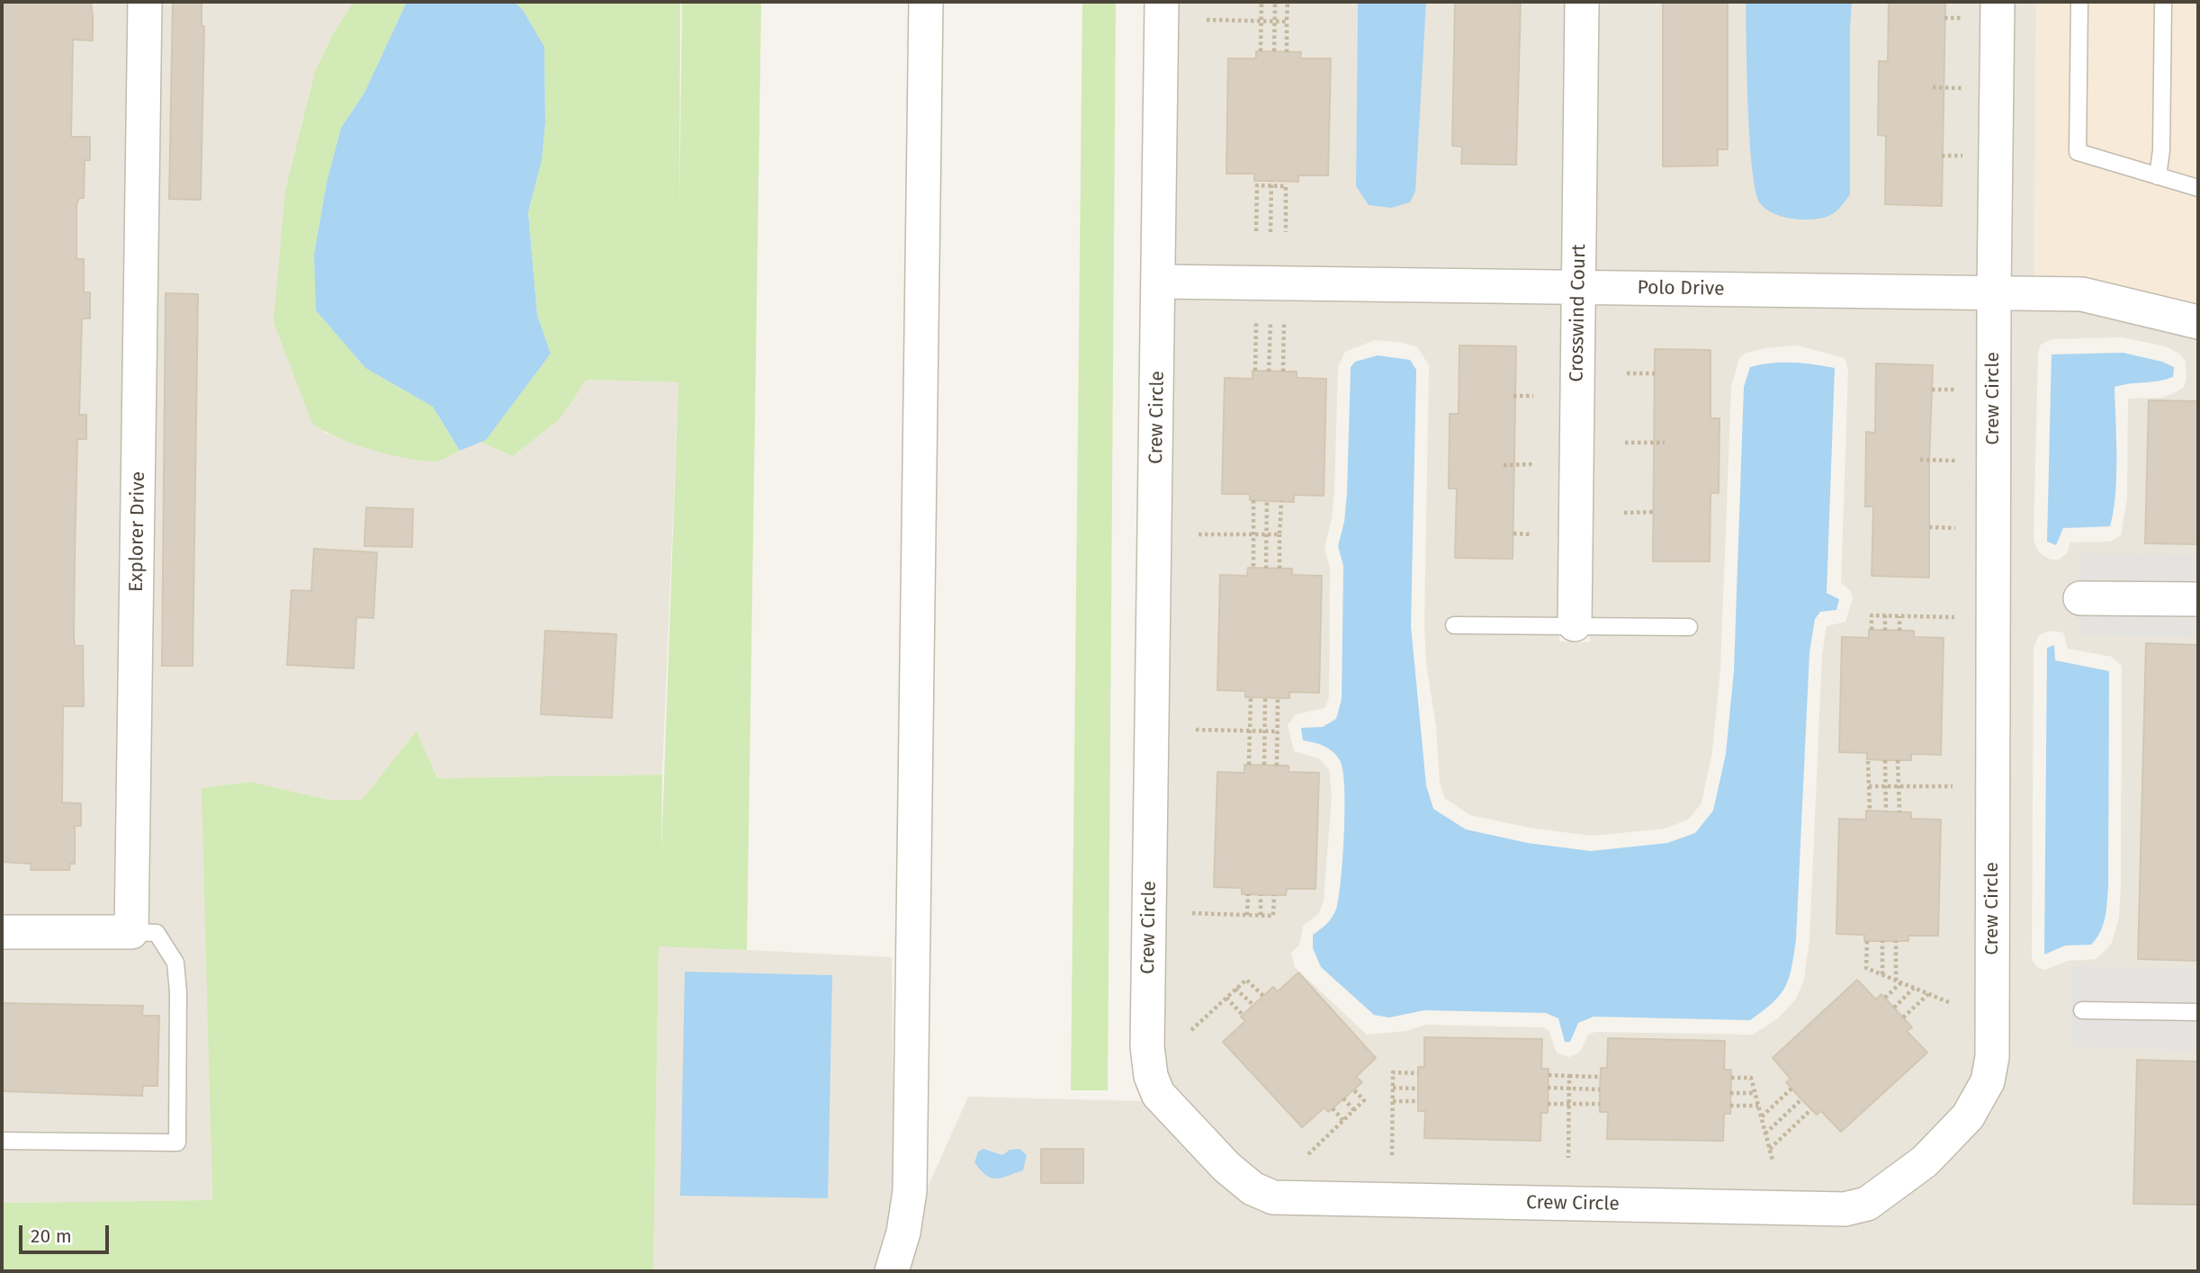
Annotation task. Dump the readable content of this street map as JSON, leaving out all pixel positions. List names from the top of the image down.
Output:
{
  "streets": {
    "street": [
      "Polo Drive",
      "Crosswind Court",
      "Crew Circle",
      "Explorer Drive"
    ]
  },
  "crossings": [
    ["Polo Drive", "Crosswind Court"],
    ["Polo Drive", "Crew Circle"]
  ],
  "scale_bar": "20 m"
}
